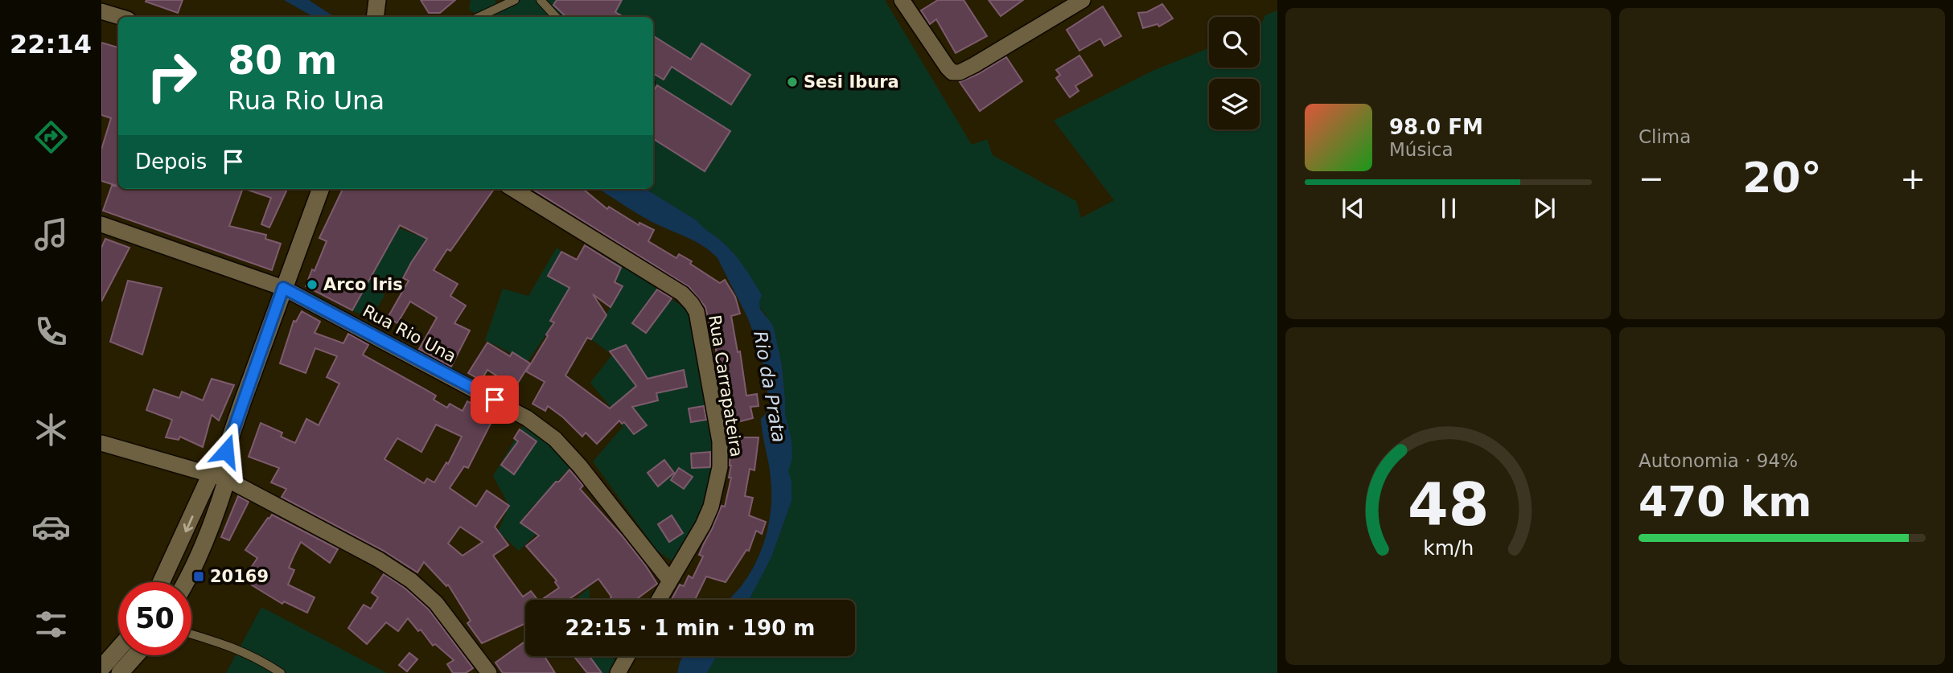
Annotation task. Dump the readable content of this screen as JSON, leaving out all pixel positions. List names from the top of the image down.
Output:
{
  "streets": {
    "street": ["Rua Rio Una", "Rua Carrapateira"]
  },
  "crossings": [
    ["Rua Rio Una", "Rua Carrapateira"]
  ],
  "water": ["Rio da Prata"],
  "places": {
    "other": ["Sesi Ibura", "Arco Iris"],
    "transit": ["20169"]
  },
  "page": {
    "tabs": "22:14",
    "tile": [
      "Clima",
      ["Autonomia · 94%", "470 km"]
    ],
    "turn": ["80 m", "Rua Rio Una"],
    "song": ["98.0 FM", "Música"],
    "then": "Depois",
    "heat": ["−", "20°", "+"],
    "limit": "50",
    "trip": "22:15 · 1 min · 190 m",
    "gauge": ["48", "km/h"]
  }
}
